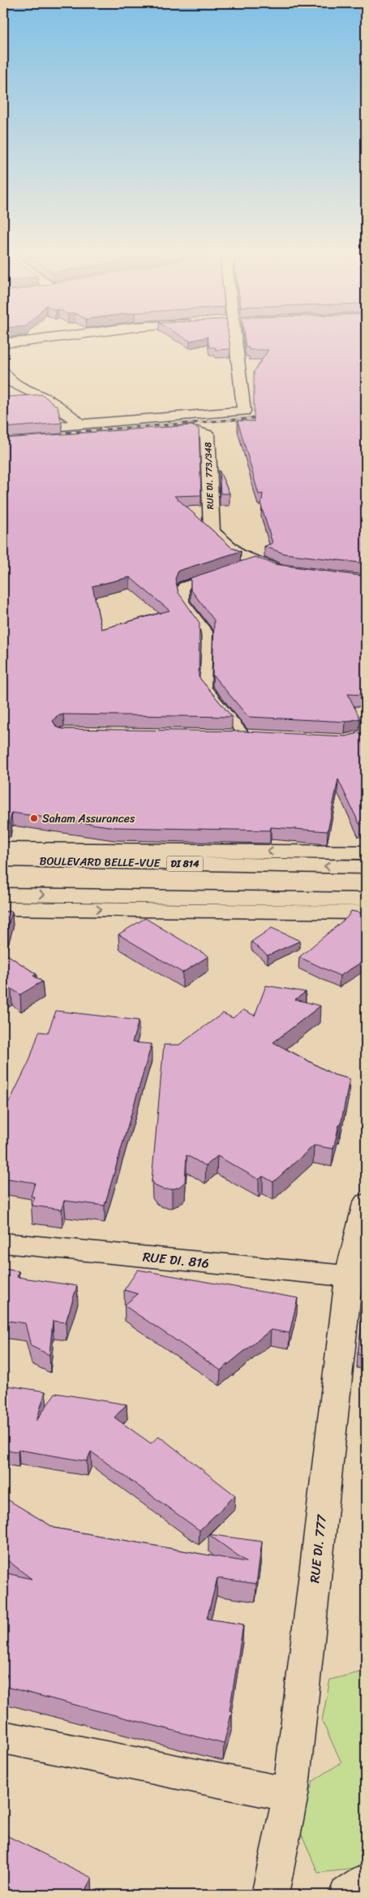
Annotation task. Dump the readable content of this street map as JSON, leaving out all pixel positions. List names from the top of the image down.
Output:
{
  "streets": {
    "street": [
      "RUE DI. 773/348",
      "BOULEVARD BELLE-VUE",
      "DI 814",
      "RUE DI. 816",
      "RUE DI. 777"
    ]
  },
  "crossings": [
    ["RUE DI. 816", "RUE DI. 777"]
  ],
  "places": ["Saham Assurances"]
}
